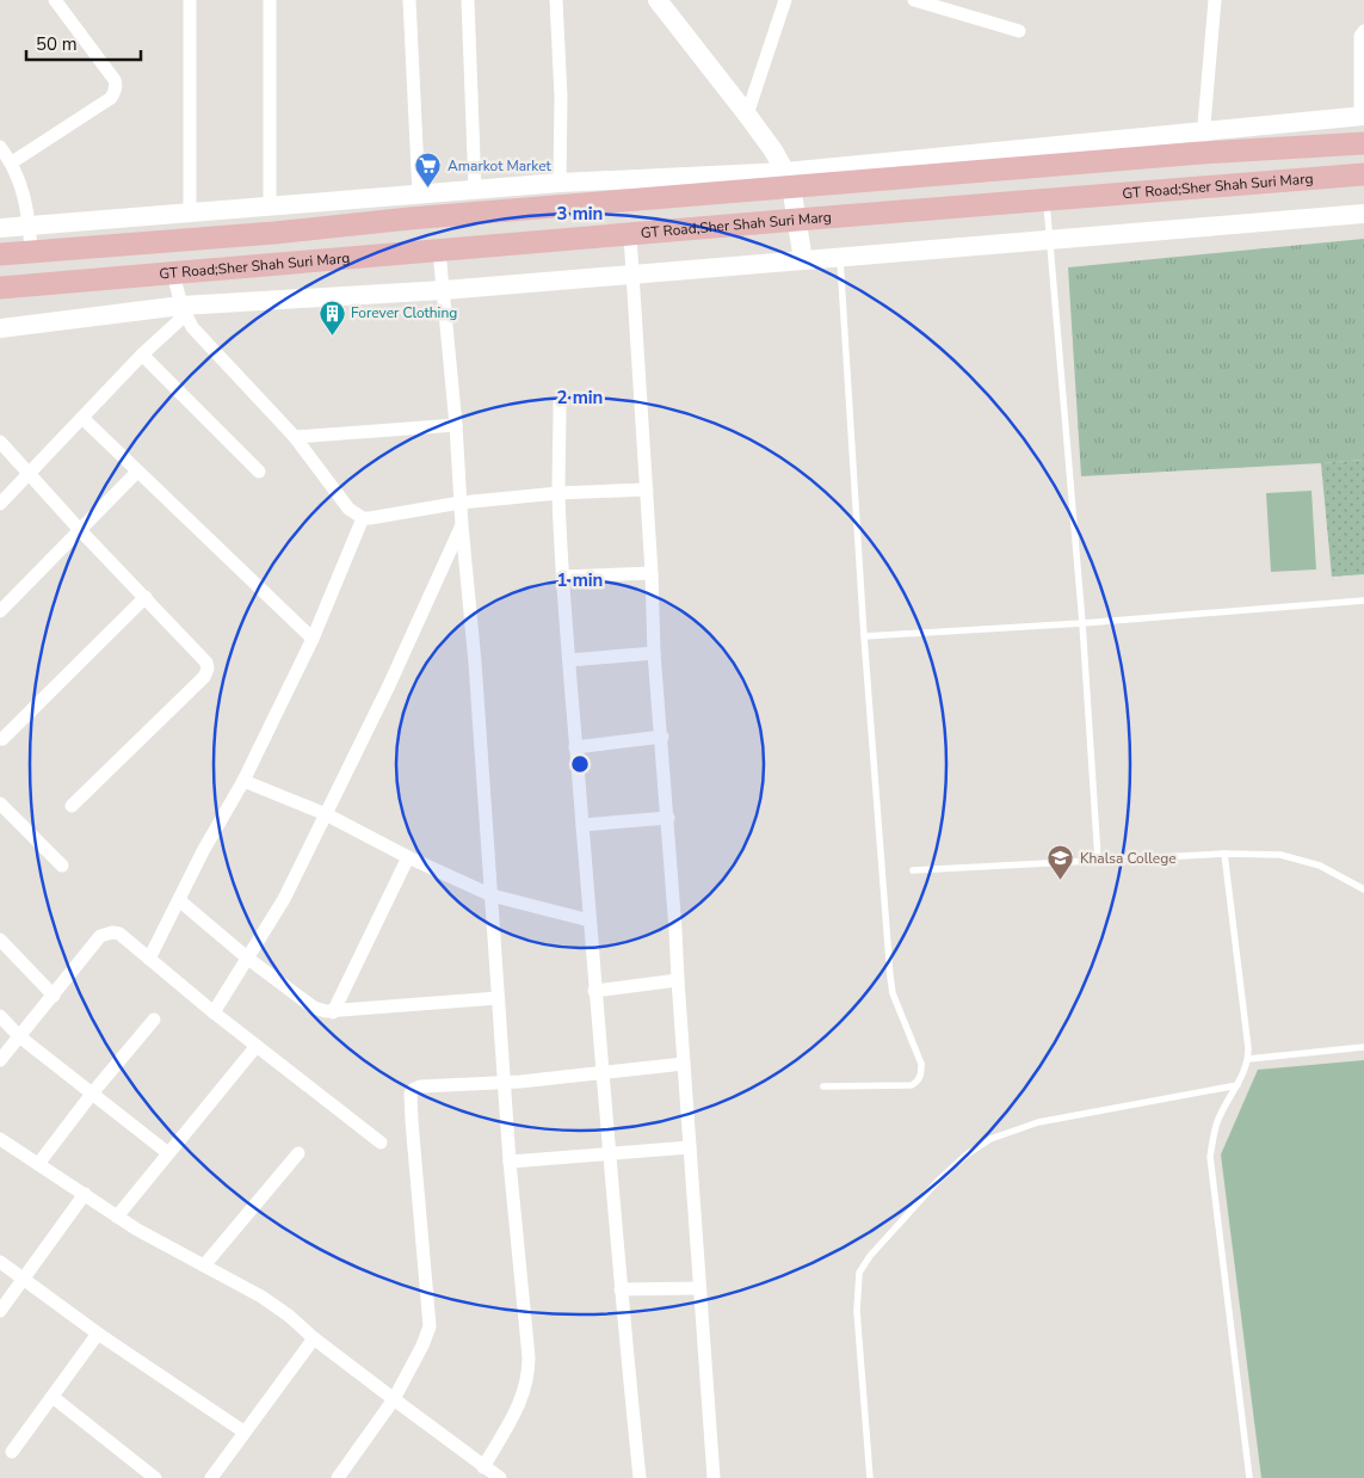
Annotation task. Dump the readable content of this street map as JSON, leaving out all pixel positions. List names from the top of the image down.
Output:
{
  "streets": {
    "main road": ["GT Road;Sher Shah Suri Marg"]
  },
  "places": {
    "supermarket": ["Amarkot Market"],
    "building": ["Forever Clothing"],
    "school or university": ["Khalsa College"]
  },
  "scale_bar": "50 m",
  "rings": ["3 min", "2 min", "1 min"]
}
